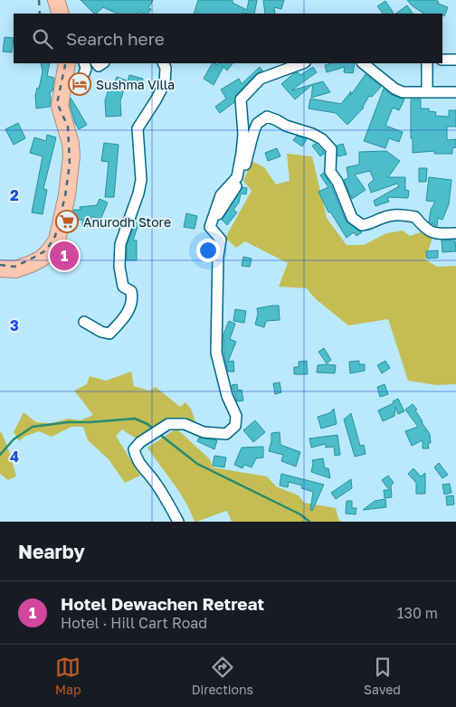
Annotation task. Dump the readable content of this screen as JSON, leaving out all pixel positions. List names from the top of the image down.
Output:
{
  "places": {
    "hotel": ["Sushma Villa"],
    "supermarket": ["Anurodh Store"]
  },
  "page": {
    "search": "Search here",
    "pins": "1",
    "heading": "Nearby",
    "list": [
      {
        "mark": "1",
        "name": "Hotel Dewachen Retreat",
        "note": "Hotel · Hill Cart Road",
        "value": "130 m"
      }
    ],
    "nav": ["Map", "Directions", "Saved"]
  },
  "grid": {
    "rows": ["2", "3", "4"]
  }
}
